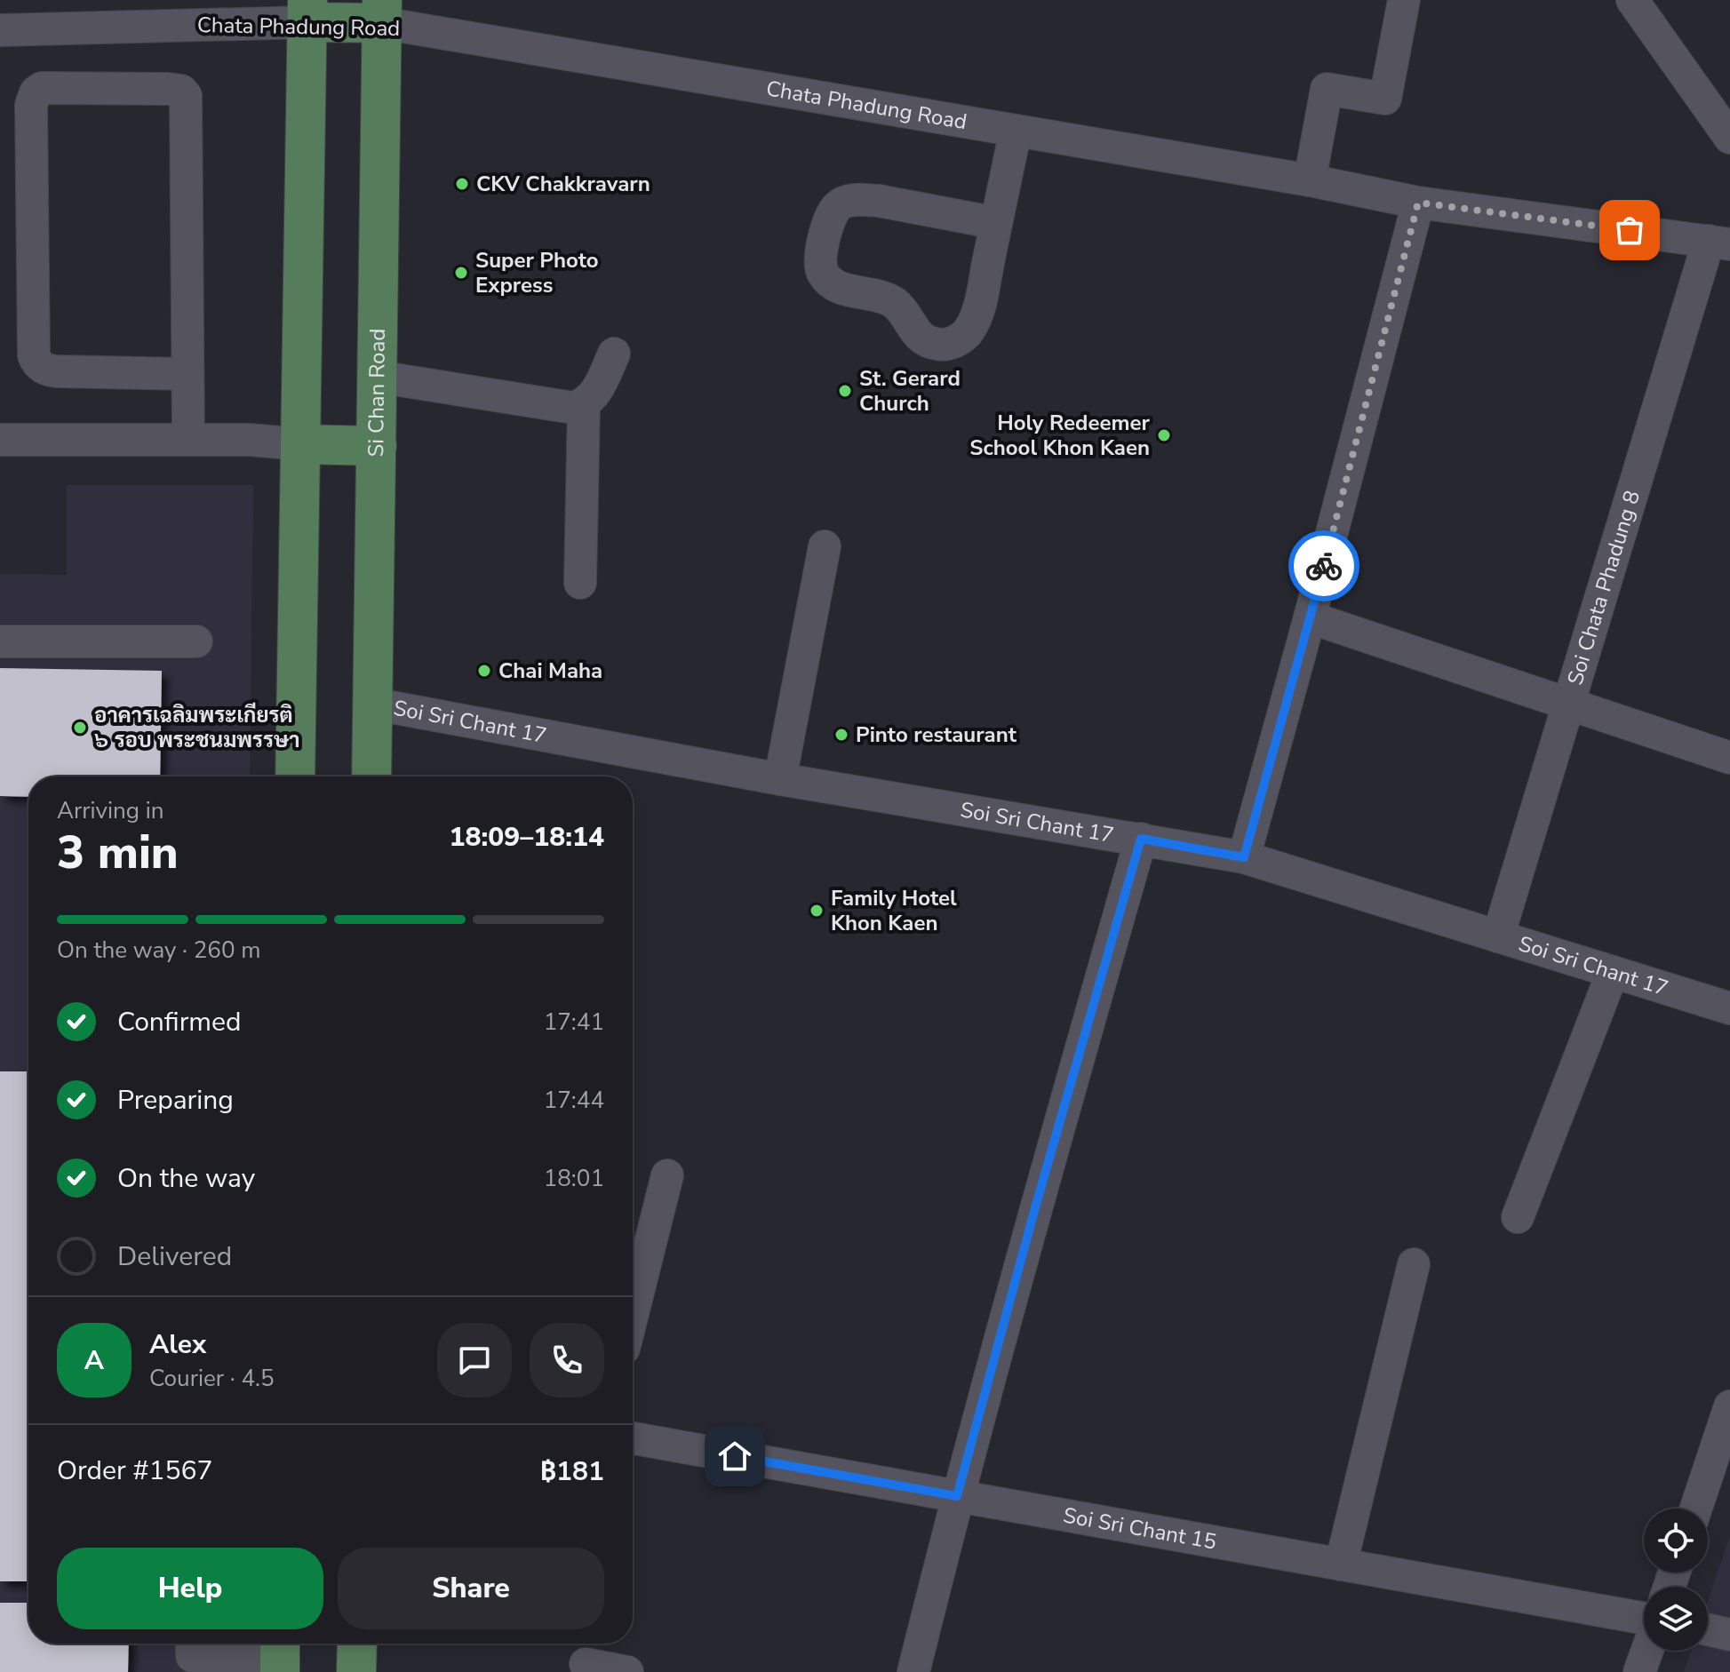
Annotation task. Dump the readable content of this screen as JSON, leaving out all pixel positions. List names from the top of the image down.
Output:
{
  "streets": {
    "main road": ["Chata Phadung Road", "Si Chan Road"],
    "street": ["Soi Chata Phadung 8", "Soi Sri Chant 17", "Soi Sri Chant 15"]
  },
  "crossings": [
    ["Chata Phadung Road", "Si Chan Road"],
    ["Chata Phadung Road", "Soi Chata Phadung 8"],
    ["Si Chan Road", "Soi Sri Chant 17"],
    ["Soi Chata Phadung 8", "Soi Sri Chant 17"]
  ],
  "places": [
    "CKV Chakkravarn",
    "Super Photo Express",
    "St. Gerard Church",
    "Holy Redeemer School Khon Kaen",
    "Chai Maha",
    "อาคารเฉลิมพระเกียรติ ๖ รอบ พระชนมพรรษา",
    "Pinto restaurant",
    "Family Hotel Khon Kaen"
  ],
  "page": {
    "heading": ["3 min", "Arriving in", "18:09–18:14"],
    "panel": [
      "Alex",
      "Courier · 4.5",
      "Order #1567",
      "฿181"
    ],
    "bar": "On the way · 260 m",
    "list": [
      ["Confirmed", "17:41"],
      ["Preparing", "17:44"],
      ["On the way", "18:01"],
      "Delivered"
    ],
    "round": "A",
    "buttons": ["Help", "Share"]
  }
}
